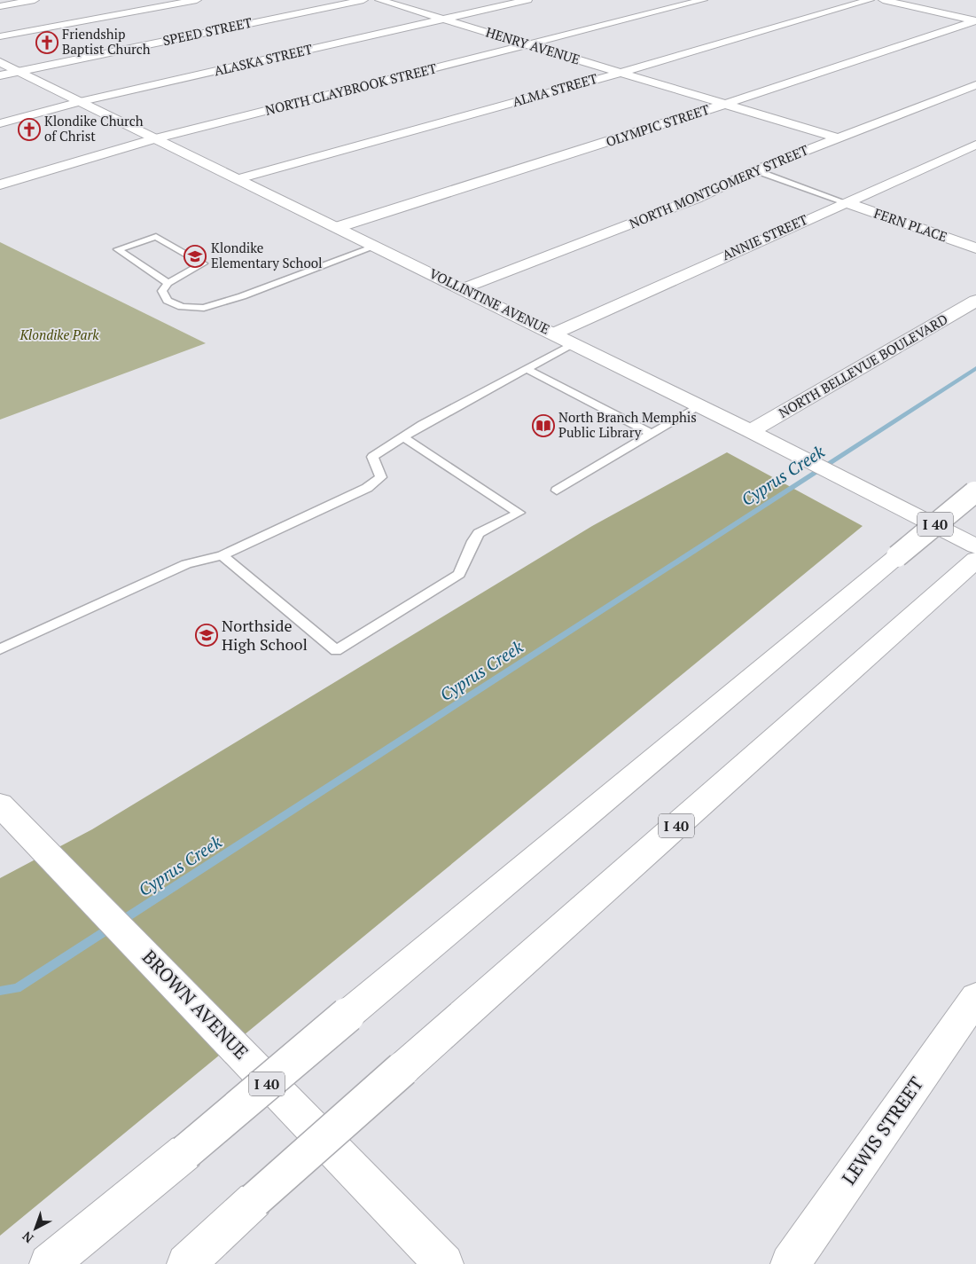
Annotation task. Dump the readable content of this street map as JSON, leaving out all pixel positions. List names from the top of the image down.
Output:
{
  "streets": {
    "main road": [
      "SPEED STREET",
      "HENRY AVENUE",
      "ALASKA STREET",
      "NORTH CLAYBROOK STREET",
      "ALMA STREET",
      "OLYMPIC STREET",
      "NORTH MONTGOMERY STREET",
      "FERN PLACE",
      "ANNIE STREET",
      "VOLLINTINE AVENUE",
      "NORTH BELLEVUE BOULEVARD",
      "I 40",
      "BROWN AVENUE",
      "LEWIS STREET"
    ]
  },
  "crossings": [
    ["SPEED STREET", "VOLLINTINE AVENUE"],
    ["HENRY AVENUE", "ALASKA STREET"],
    ["HENRY AVENUE", "NORTH CLAYBROOK STREET"],
    ["HENRY AVENUE", "ALMA STREET"],
    ["HENRY AVENUE", "OLYMPIC STREET"],
    ["HENRY AVENUE", "NORTH MONTGOMERY STREET"],
    ["ALASKA STREET", "VOLLINTINE AVENUE"],
    ["NORTH CLAYBROOK STREET", "VOLLINTINE AVENUE"],
    ["ALMA STREET", "VOLLINTINE AVENUE"],
    ["OLYMPIC STREET", "VOLLINTINE AVENUE"],
    ["NORTH MONTGOMERY STREET", "VOLLINTINE AVENUE"],
    ["FERN PLACE", "ANNIE STREET"],
    ["ANNIE STREET", "VOLLINTINE AVENUE"],
    ["VOLLINTINE AVENUE", "NORTH BELLEVUE BOULEVARD"]
  ],
  "water": ["Cyprus Creek"],
  "parks": ["Klondike Park"],
  "places": {
    "church": ["Friendship Baptist Church", "Klondike Church of Christ"],
    "school or university": ["Klondike Elementary School", "Northside High School"],
    "library": ["North Branch Memphis Public Library"]
  },
  "north": "bottom left"
}
